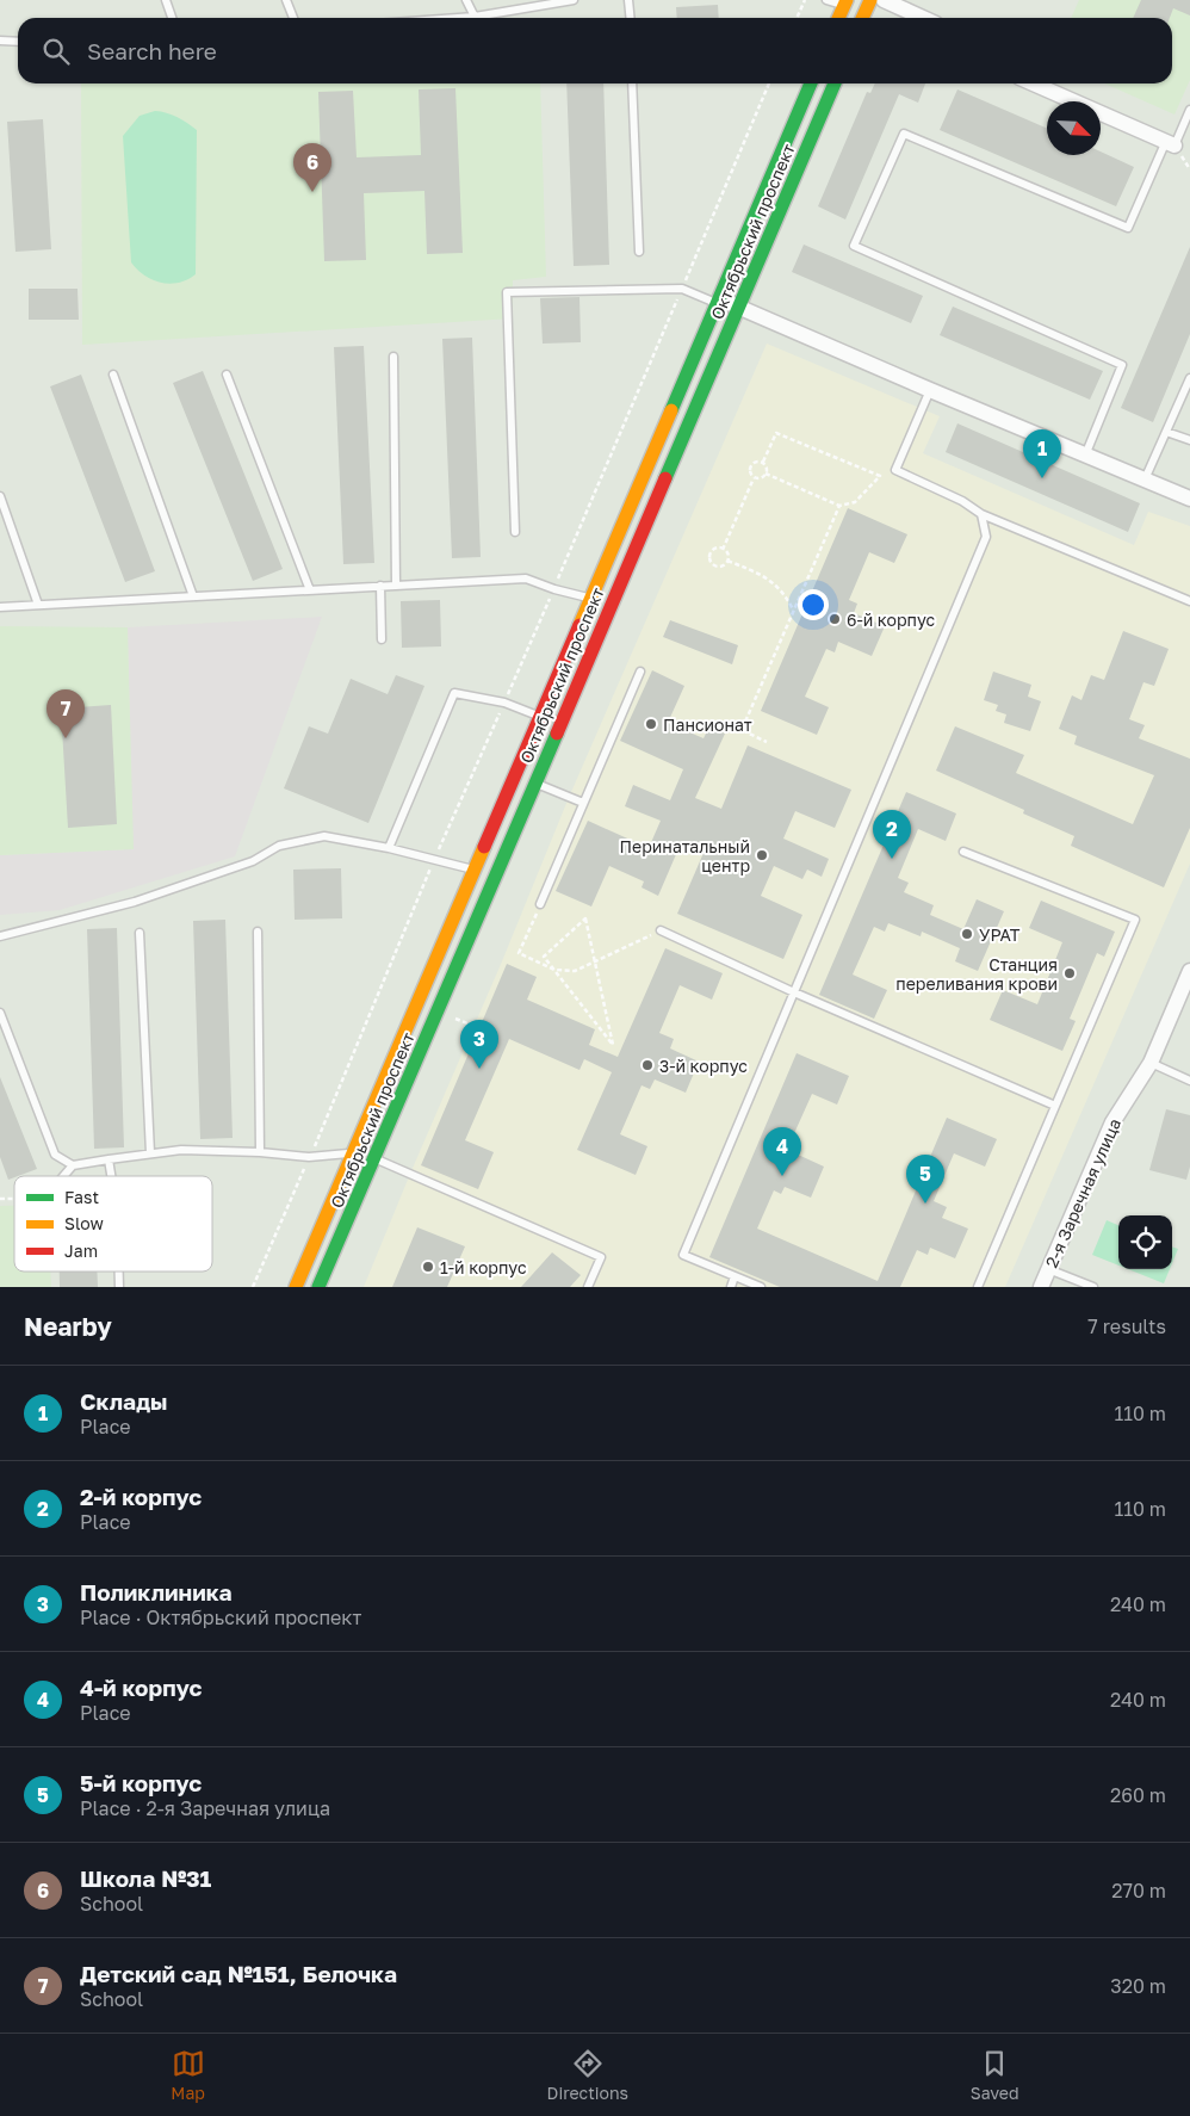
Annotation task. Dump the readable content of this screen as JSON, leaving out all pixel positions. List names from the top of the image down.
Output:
{
  "streets": {
    "main road": ["Октябрьский проспект"],
    "street": ["2-я Заречная улица"]
  },
  "places": [
    "6-й корпус",
    "Пансионат",
    "Перинатальный центр",
    "УРАТ",
    "Станция переливания крови",
    "3-й корпус",
    "1-й корпус"
  ],
  "legend": ["Fast", "Slow", "Jam"],
  "north": "bottom right",
  "page": {
    "search": "Search here",
    "pins": [
      "6",
      "1",
      "7",
      "2",
      "3",
      "4",
      "5"
    ],
    "heading": ["Nearby", "7 results"],
    "list": [
      {
        "mark": "1",
        "name": "Склады",
        "note": "Place",
        "value": "110 m"
      },
      {
        "mark": "2",
        "name": "2-й корпус",
        "note": "Place",
        "value": "110 m"
      },
      {
        "mark": "3",
        "name": "Поликлиника",
        "note": "Place · Октябрьский проспект",
        "value": "240 m"
      },
      {
        "mark": "4",
        "name": "4-й корпус",
        "note": "Place",
        "value": "240 m"
      },
      {
        "mark": "5",
        "name": "5-й корпус",
        "note": "Place · 2-я Заречная улица",
        "value": "260 m"
      },
      {
        "mark": "6",
        "name": "Школа №31",
        "note": "School",
        "value": "270 m"
      },
      {
        "mark": "7",
        "name": "Детский сад №151, Белочка",
        "note": "School",
        "value": "320 m"
      }
    ],
    "nav": ["Map", "Directions", "Saved"]
  }
}
